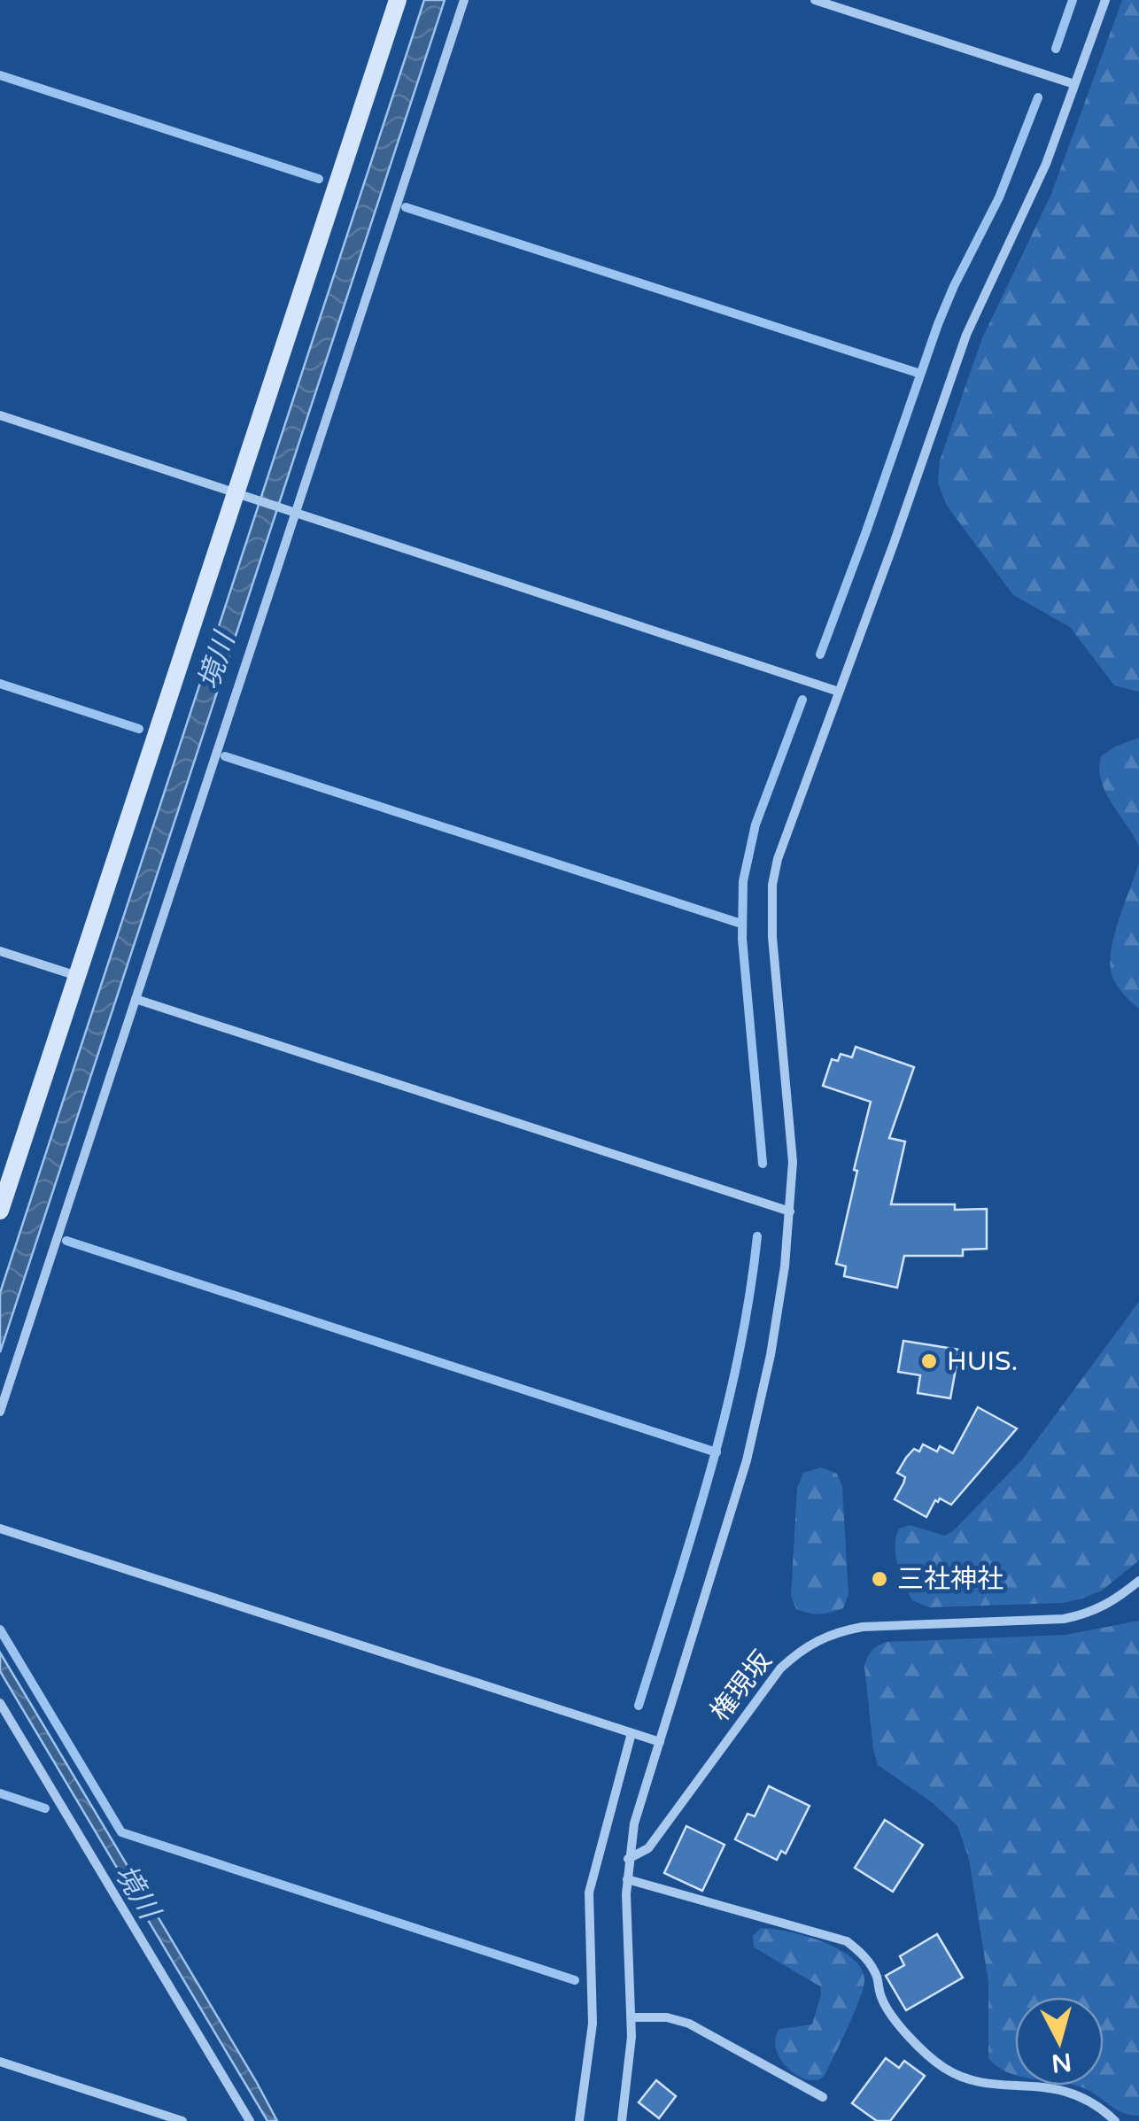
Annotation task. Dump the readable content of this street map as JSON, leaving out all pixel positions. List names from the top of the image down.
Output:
{
  "streets": {
    "street": ["権現坂"]
  },
  "water": ["境川"],
  "places": ["HUIS.", "三社神社"],
  "north": "bottom"
}
